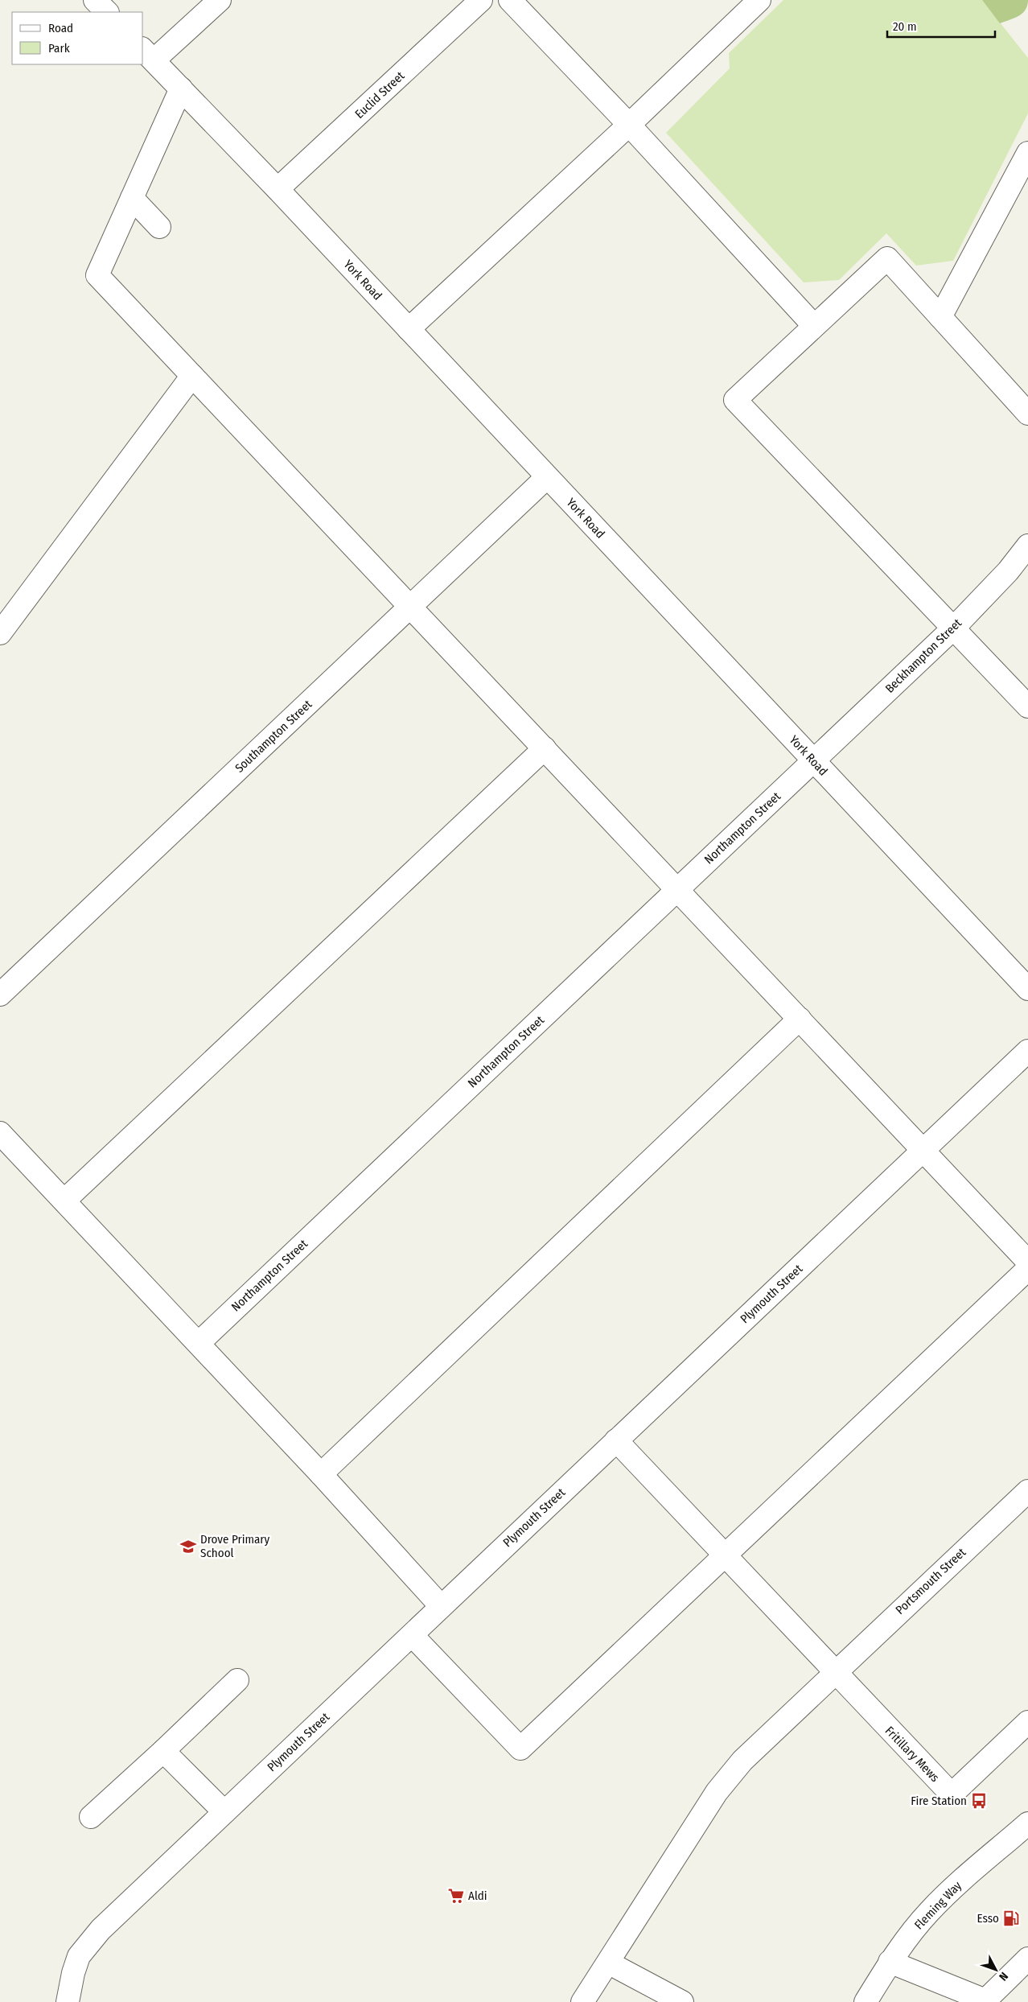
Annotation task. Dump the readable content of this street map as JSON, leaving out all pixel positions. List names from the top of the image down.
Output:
{
  "streets": {
    "street": [
      "Euclid Street",
      "York Road",
      "Beckhampton Street",
      "Southampton Street",
      "Northampton Street",
      "Plymouth Street",
      "Portsmouth Street",
      "Fritillary Mews",
      "Fleming Way"
    ]
  },
  "crossings": [
    ["Euclid Street", "York Road"],
    ["York Road", "Beckhampton Street"],
    ["York Road", "Southampton Street"],
    ["York Road", "Northampton Street"],
    ["Beckhampton Street", "Northampton Street"],
    ["Portsmouth Street", "Fritillary Mews"]
  ],
  "places": {
    "school or university": ["Drove Primary School"],
    "bus stop": ["Fire Station"],
    "supermarket": ["Aldi"],
    "fuel station": ["Esso"]
  },
  "legend": ["Road", "Park"],
  "scale_bar": "20 m",
  "north": "bottom right"
}
